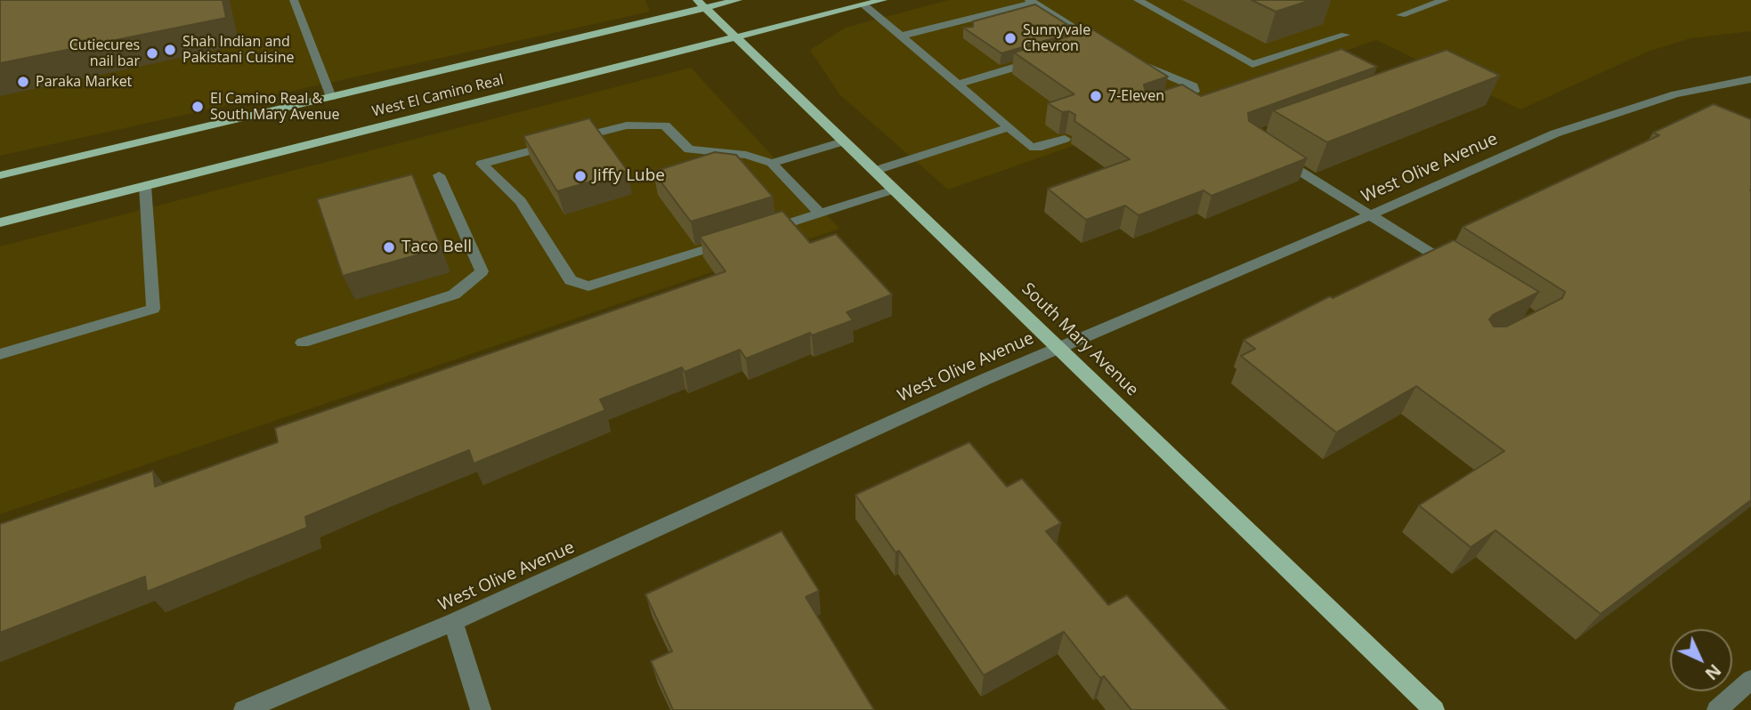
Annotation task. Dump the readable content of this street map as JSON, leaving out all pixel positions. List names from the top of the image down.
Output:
{
  "streets": {
    "main road": ["West El Camino Real", "South Mary Avenue"],
    "street": ["West Olive Avenue"]
  },
  "crossings": [
    ["West El Camino Real", "South Mary Avenue"],
    ["West Olive Avenue", "South Mary Avenue"]
  ],
  "places": [
    "Sunnyvale Chevron",
    "Shah Indian and Pakistani Cuisine",
    "Cutiecures nail bar",
    "Paraka Market",
    "7-Eleven",
    "El Camino Real & South Mary Avenue",
    "Jiffy Lube",
    "Taco Bell"
  ],
  "north": "bottom right"
}
